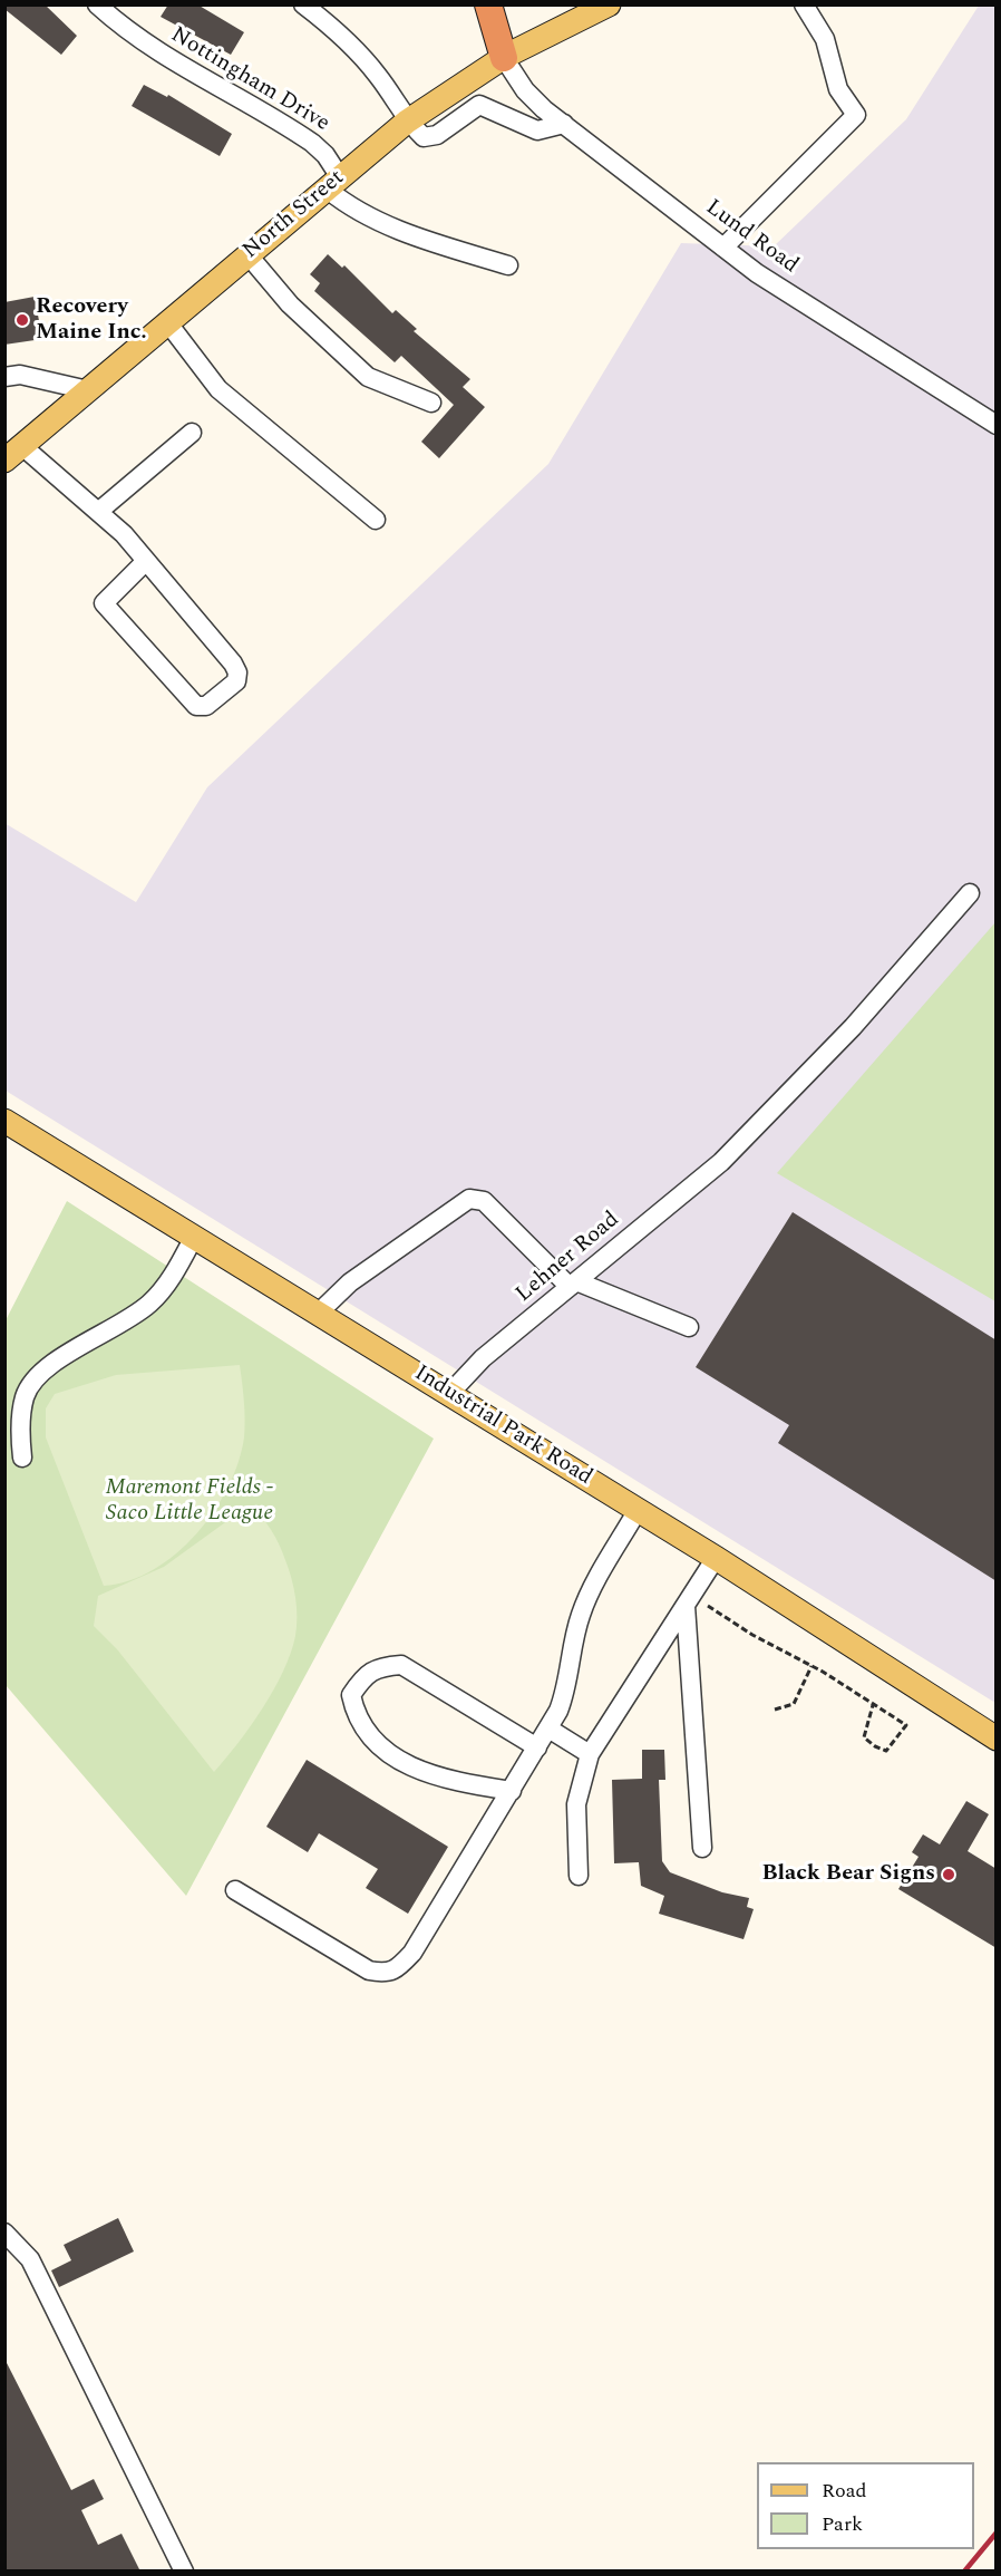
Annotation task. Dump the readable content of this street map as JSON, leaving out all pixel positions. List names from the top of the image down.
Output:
{
  "streets": {
    "main road": ["North Street", "Industrial Park Road"],
    "street": ["Nottingham Drive", "Lund Road", "Lehner Road"]
  },
  "crossings": [
    ["Nottingham Drive", "North Street"],
    ["North Street", "Lund Road"],
    ["Lehner Road", "Industrial Park Road"]
  ],
  "parks": ["Maremont Fields - Saco Little League"],
  "places": ["Recovery Maine Inc.", "Black Bear Signs"],
  "legend": ["Road", "Park"]
}
